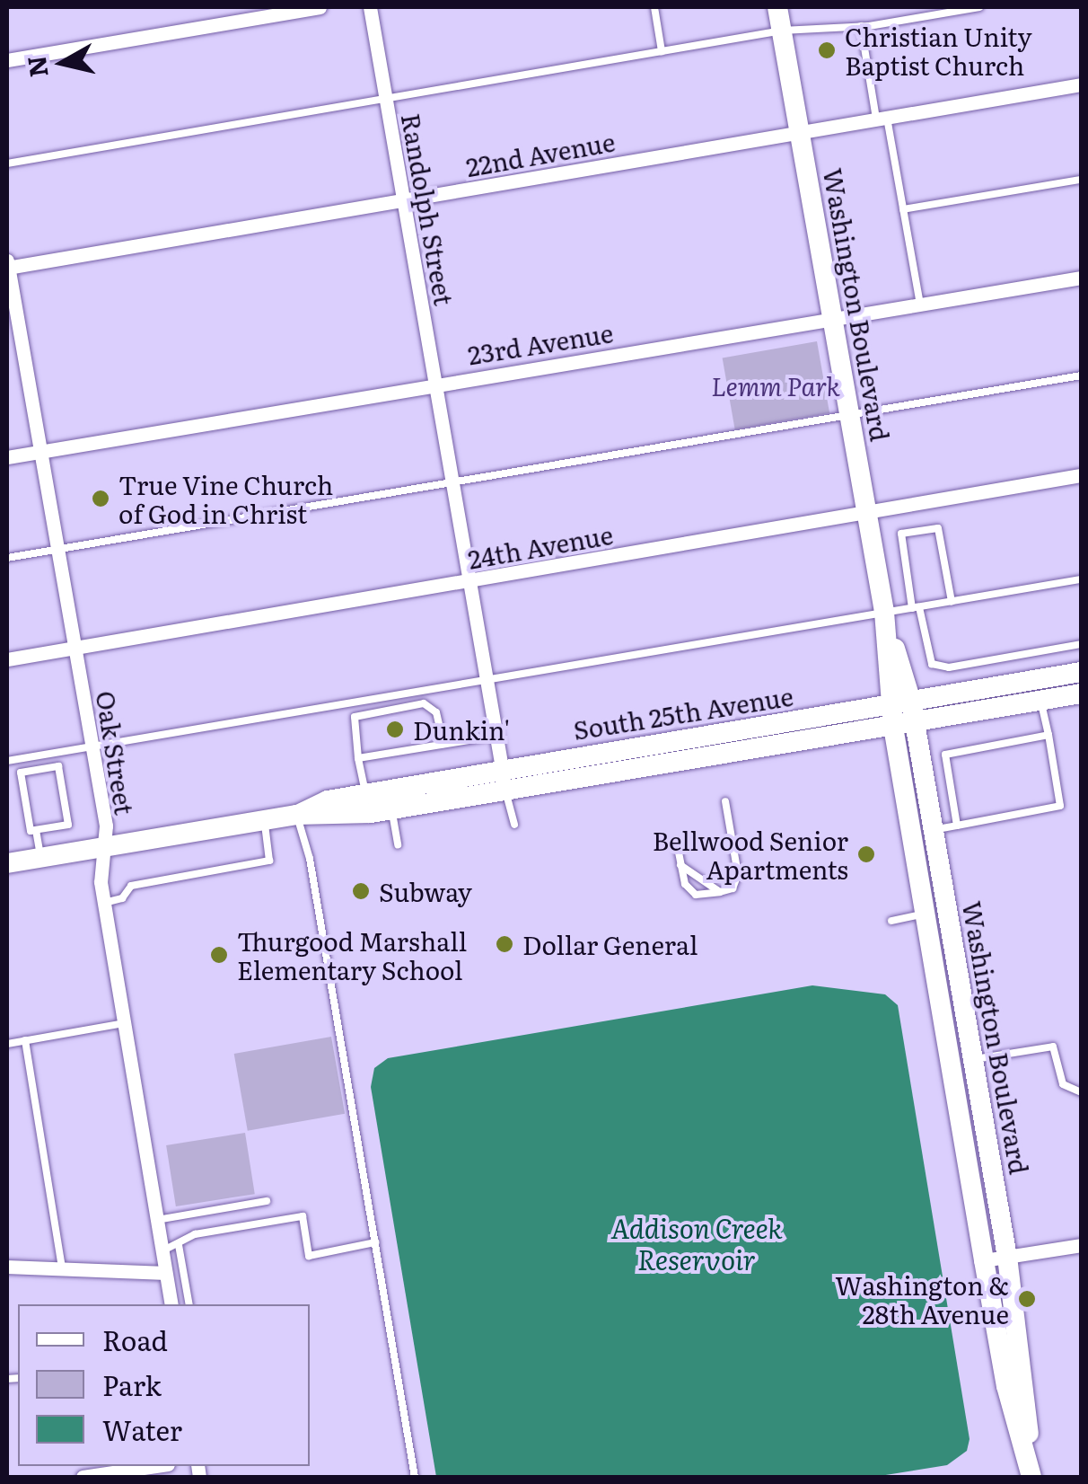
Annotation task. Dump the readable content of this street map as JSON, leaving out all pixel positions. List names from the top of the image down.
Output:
{
  "streets": {
    "street": [
      "22nd Avenue",
      "Randolph Street",
      "Washington Boulevard",
      "23rd Avenue",
      "24th Avenue",
      "South 25th Avenue",
      "Oak Street"
    ]
  },
  "crossings": [
    ["22nd Avenue", "Randolph Street"],
    ["22nd Avenue", "Washington Boulevard"],
    ["22nd Avenue", "Oak Street"],
    ["Randolph Street", "23rd Avenue"],
    ["Randolph Street", "24th Avenue"],
    ["Randolph Street", "South 25th Avenue"],
    ["Washington Boulevard", "23rd Avenue"],
    ["Washington Boulevard", "24th Avenue"],
    ["Washington Boulevard", "South 25th Avenue"],
    ["23rd Avenue", "Oak Street"],
    ["24th Avenue", "Oak Street"],
    ["South 25th Avenue", "Oak Street"]
  ],
  "water": ["Addison Creek Reservoir"],
  "parks": ["Lemm Park"],
  "places": [
    "Christian Unity Baptist Church",
    "True Vine Church of God in Christ",
    "Dunkin'",
    "Bellwood Senior Apartments",
    "Subway",
    "Dollar General",
    "Thurgood Marshall Elementary School",
    "Washington & 28th Avenue"
  ],
  "legend": ["Road", "Park", "Water"],
  "north": "left"
}
